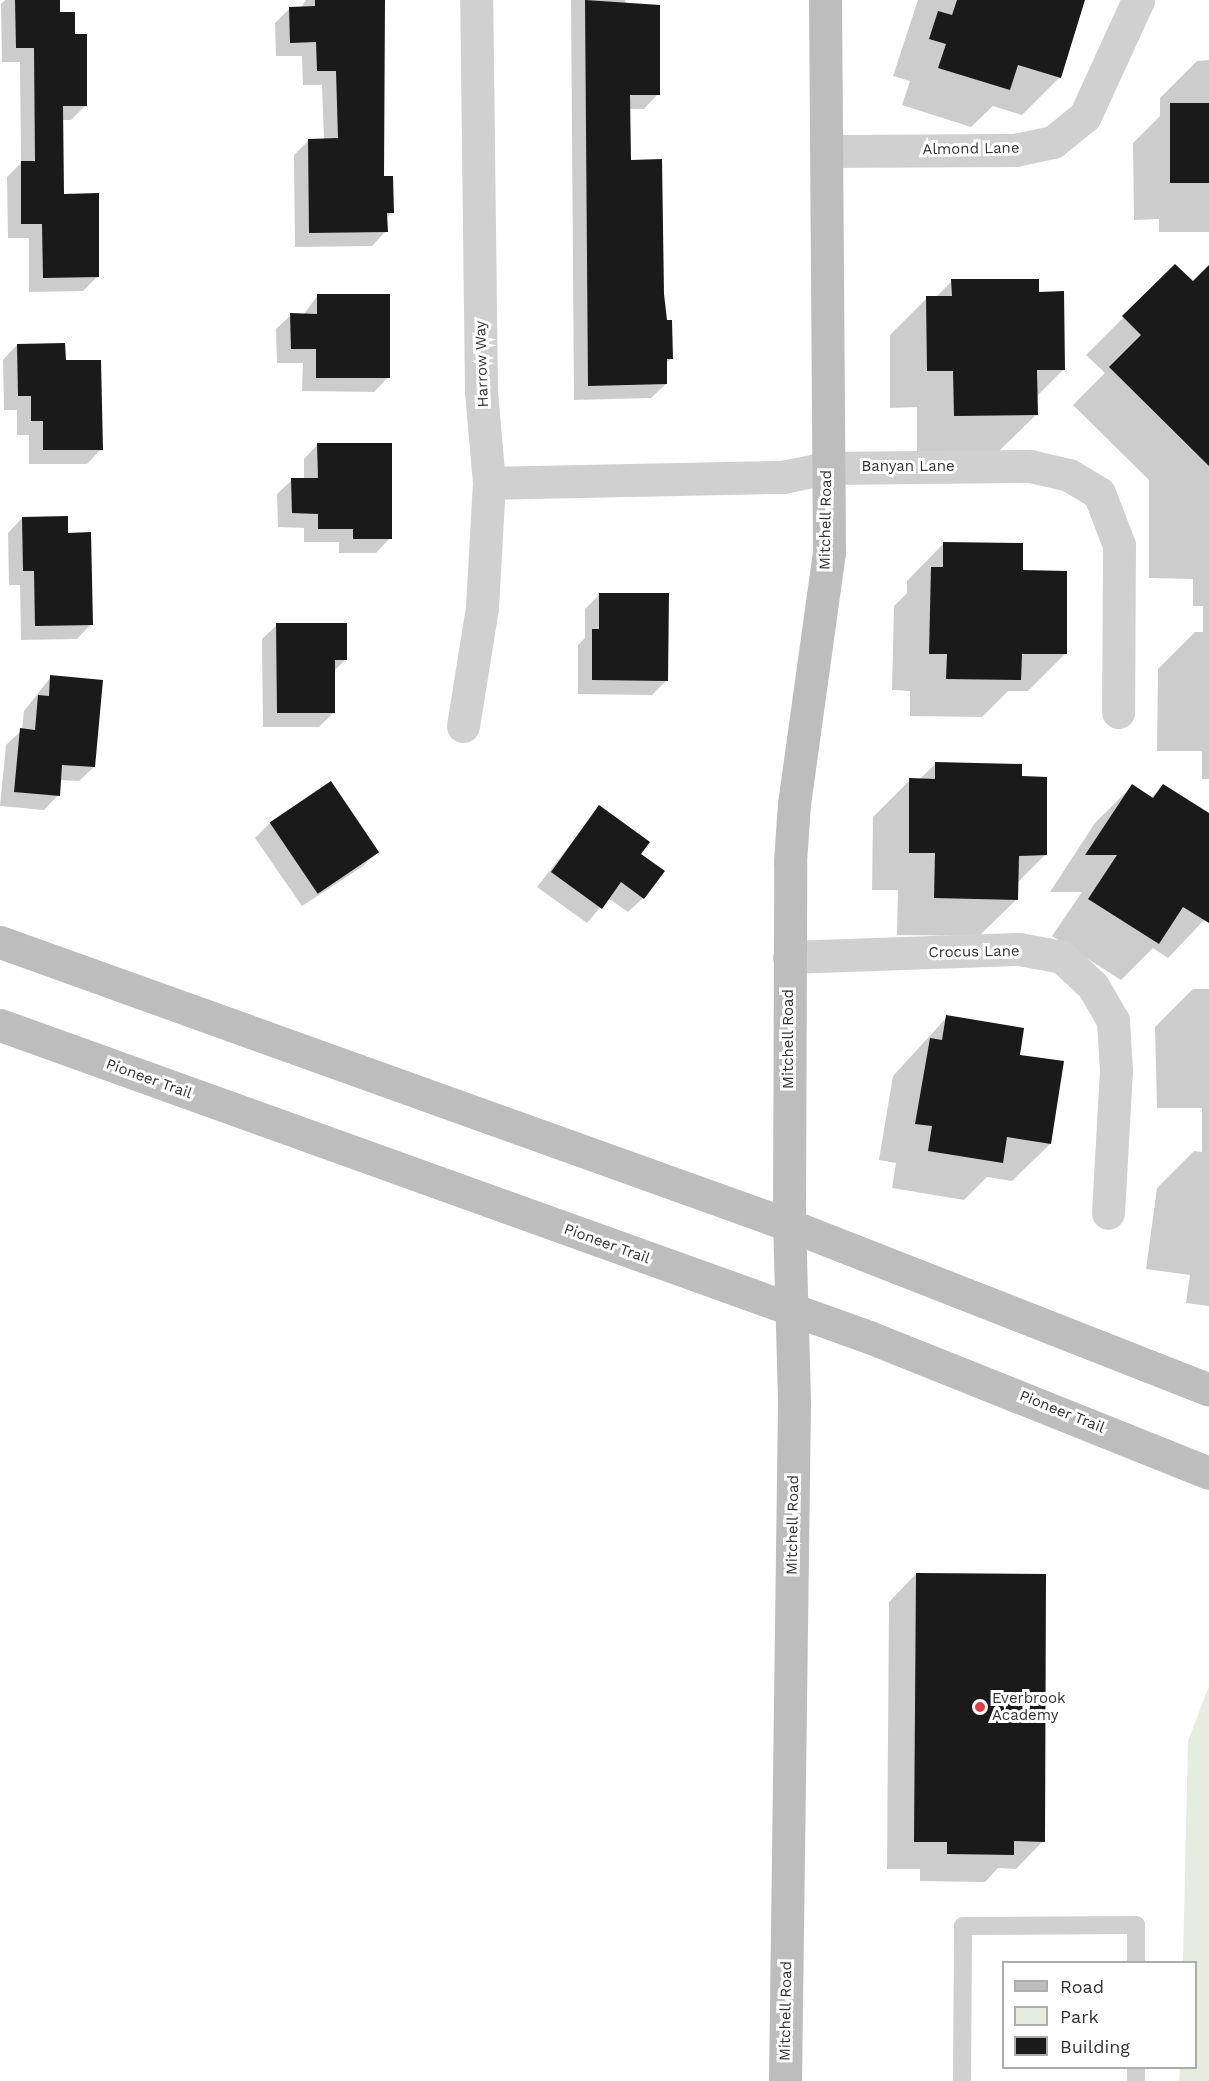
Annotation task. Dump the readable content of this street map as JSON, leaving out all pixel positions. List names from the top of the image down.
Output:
{
  "streets": {
    "main road": ["Mitchell Road", "Pioneer Trail"],
    "street": [
      "Almond Lane",
      "Harrow Way",
      "Banyan Lane",
      "Crocus Lane"
    ]
  },
  "crossings": [
    ["Almond Lane", "Mitchell Road"],
    ["Harrow Way", "Banyan Lane"],
    ["Banyan Lane", "Mitchell Road"],
    ["Mitchell Road", "Crocus Lane"],
    ["Mitchell Road", "Pioneer Trail"]
  ],
  "places": ["Everbrook Academy"],
  "legend": ["Road", "Park", "Building"]
}
